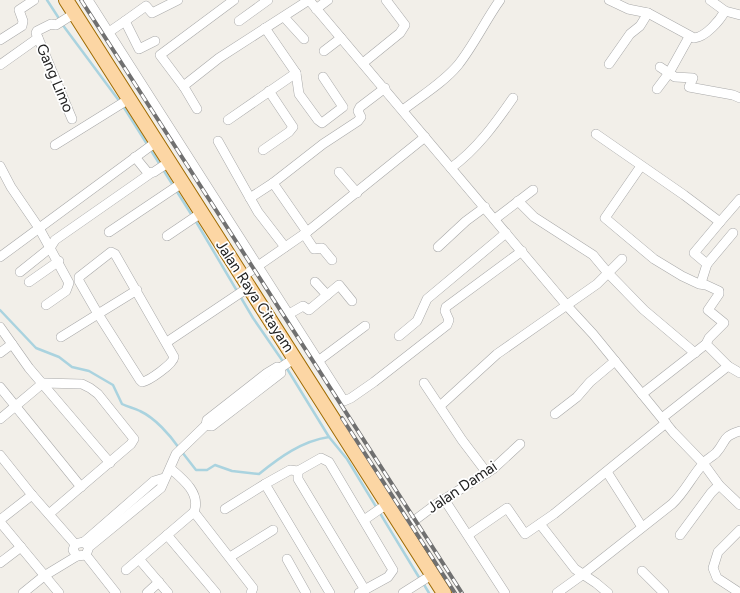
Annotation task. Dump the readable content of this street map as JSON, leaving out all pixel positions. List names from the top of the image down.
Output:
{
  "streets": {
    "main road": ["Jalan Raya Citayam"],
    "street": ["Gang Limo", "Jalan Damai"]
  },
  "crossings": [
    ["Gang Limo", "Jalan Raya Citayam"],
    ["Jalan Raya Citayam", "Jalan Damai"]
  ]
}
